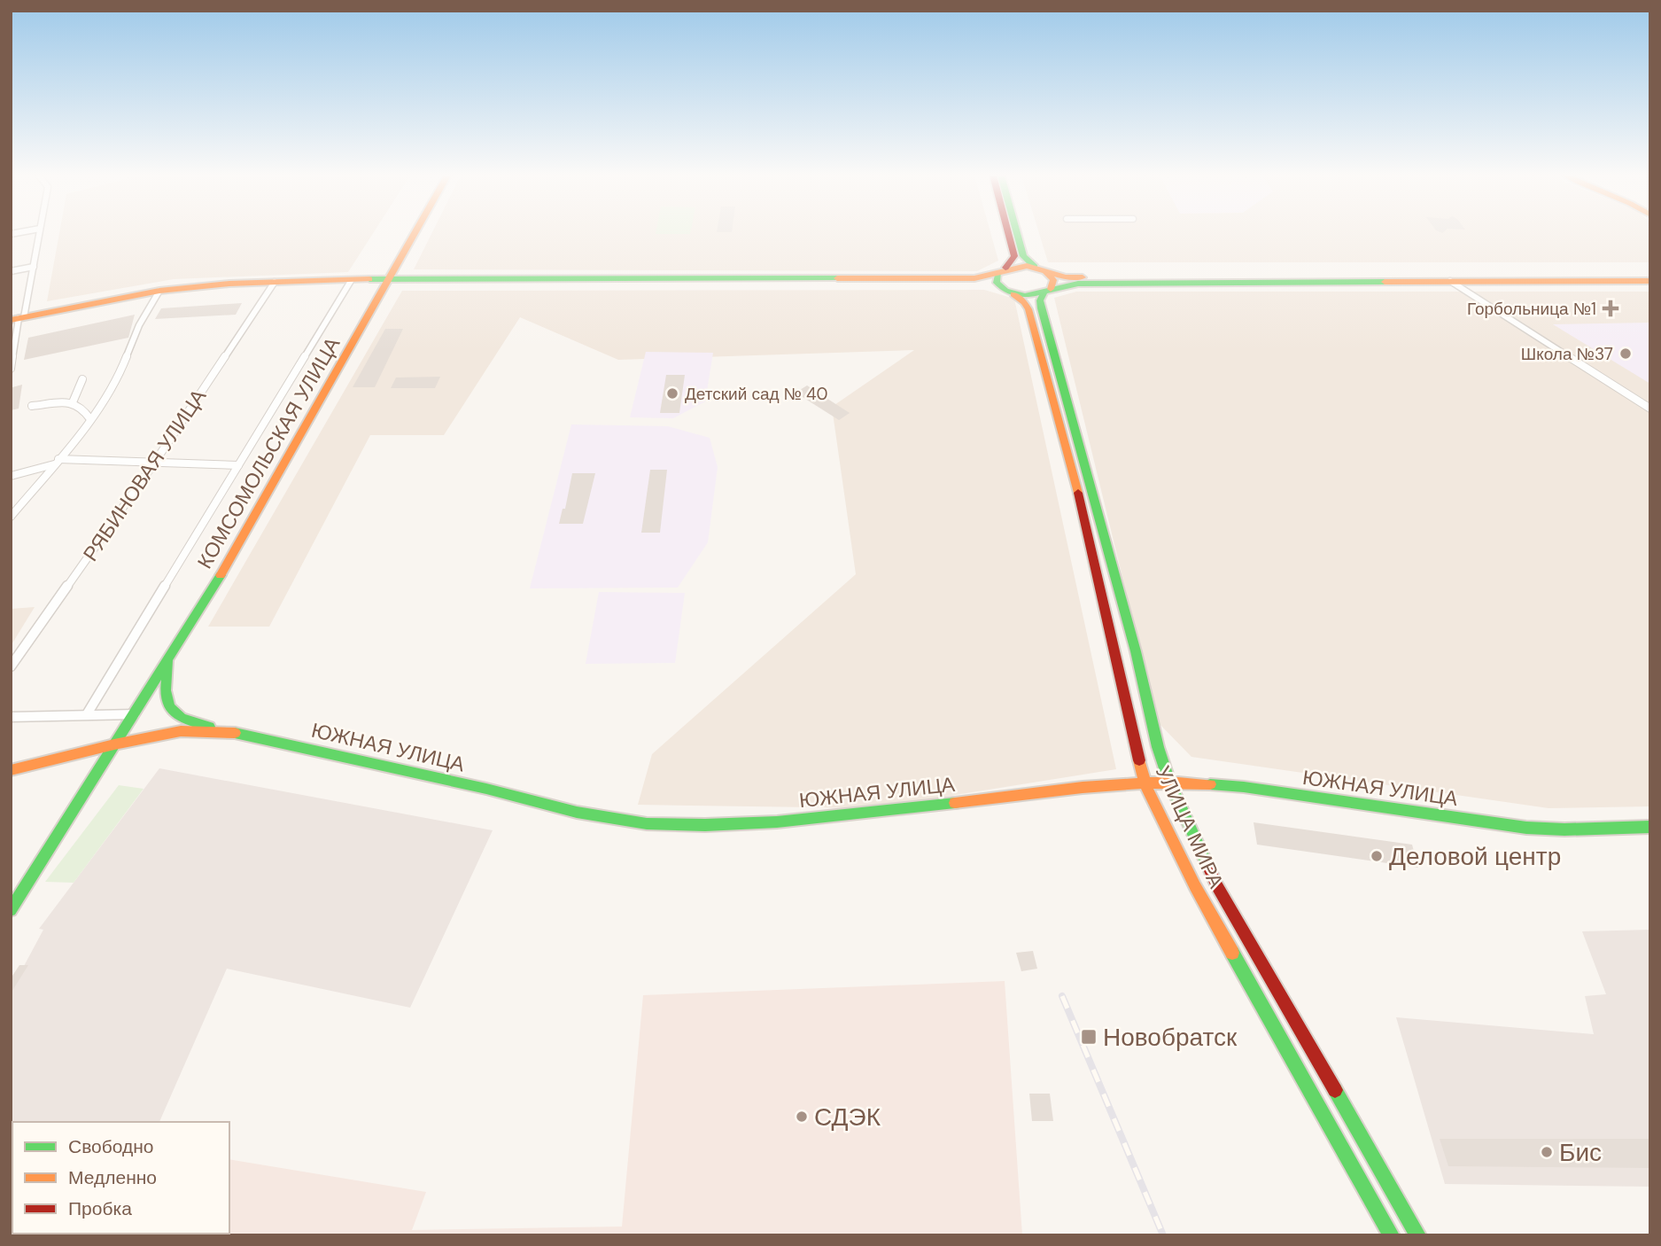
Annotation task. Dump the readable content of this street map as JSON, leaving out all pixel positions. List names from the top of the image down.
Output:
{
  "streets": {
    "main road": ["КОМСОМОЛЬСКАЯ УЛИЦА", "ЮЖНАЯ УЛИЦА", "УЛИЦА МИРА"],
    "street": ["РЯБИНОВАЯ УЛИЦА"]
  },
  "crossings": [
    ["КОМСОМОЛЬСКАЯ УЛИЦА", "ЮЖНАЯ УЛИЦА"],
    ["ЮЖНАЯ УЛИЦА", "УЛИЦА МИРА"]
  ],
  "places": {
    "health": ["Горбольница №1"],
    "other": [
      "Школа №37",
      "Детский сад № 40",
      "Деловой центр",
      "СДЭК",
      "Бис"
    ],
    "transit": ["Новобратск"]
  },
  "legend": ["Свободно", "Медленно", "Пробка"]
}
